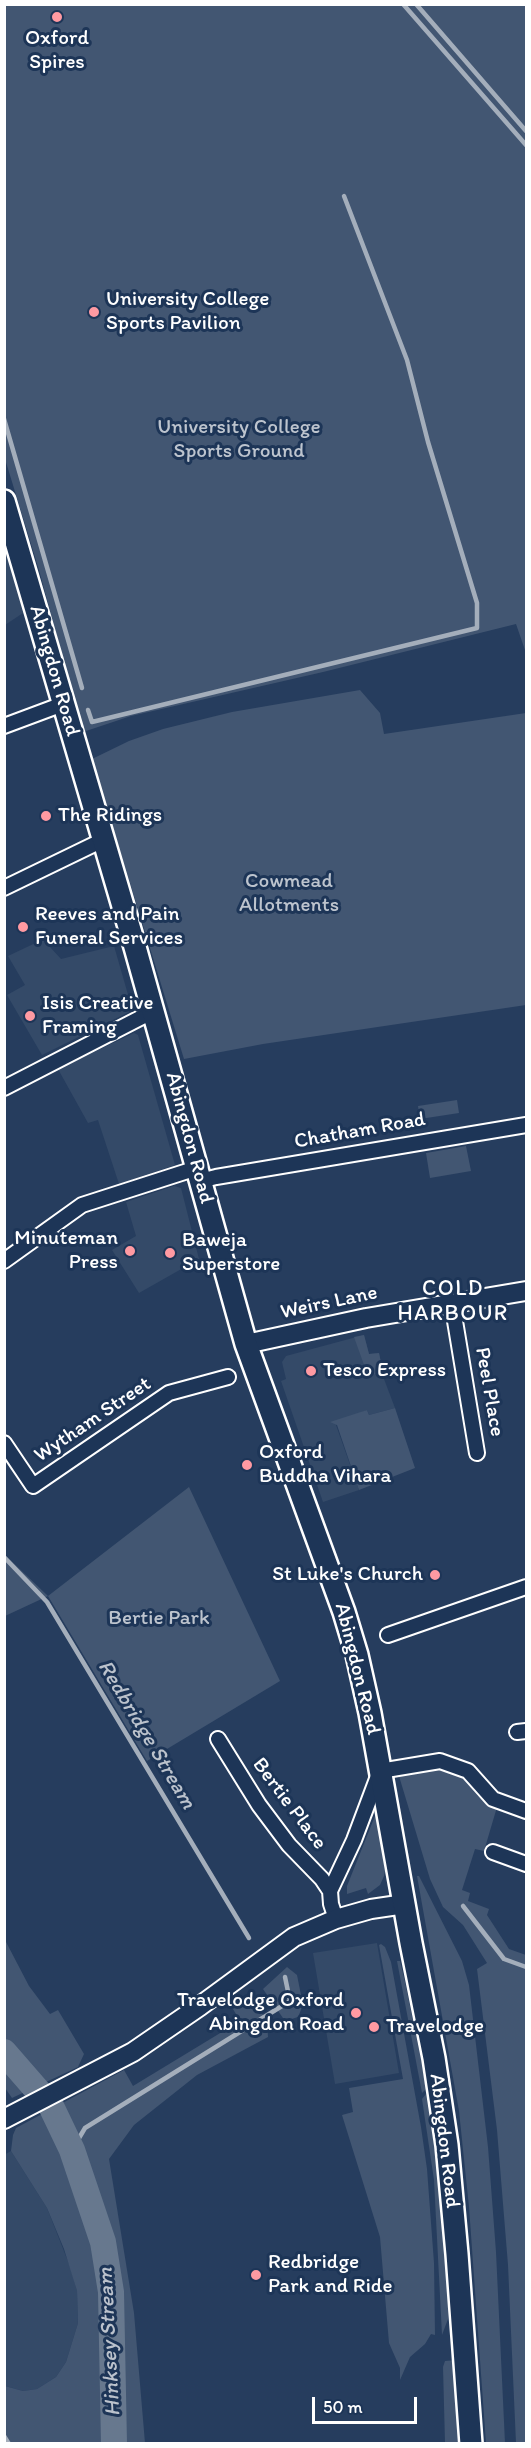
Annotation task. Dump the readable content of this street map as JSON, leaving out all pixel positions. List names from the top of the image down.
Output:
{
  "streets": {
    "main road": ["Abingdon Road"],
    "street": [
      "Chatham Road",
      "Weirs Lane",
      "Peel Place",
      "Wytham Street",
      "Bertie Place"
    ]
  },
  "crossings": [
    ["Abingdon Road", "Chatham Road"],
    ["Abingdon Road", "Weirs Lane"],
    ["Weirs Lane", "Peel Place"]
  ],
  "districts": ["COLD HARBOUR"],
  "water": ["Redbridge Stream", "Hinksey Stream"],
  "parks": ["University College Sports Ground", "Cowmead Allotments", "Bertie Park"],
  "places": [
    "Oxford Spires",
    "University College Sports Pavilion",
    "The Ridings",
    "Reeves and Pain Funeral Services",
    "Isis Creative Framing",
    "Minuteman Press",
    "Baweja Superstore",
    "Tesco Express",
    "Oxford Buddha Vihara",
    "St Luke's Church",
    "Travelodge Oxford Abingdon Road",
    "Travelodge",
    "Redbridge Park and Ride"
  ],
  "scale_bar": "50 m"
}
